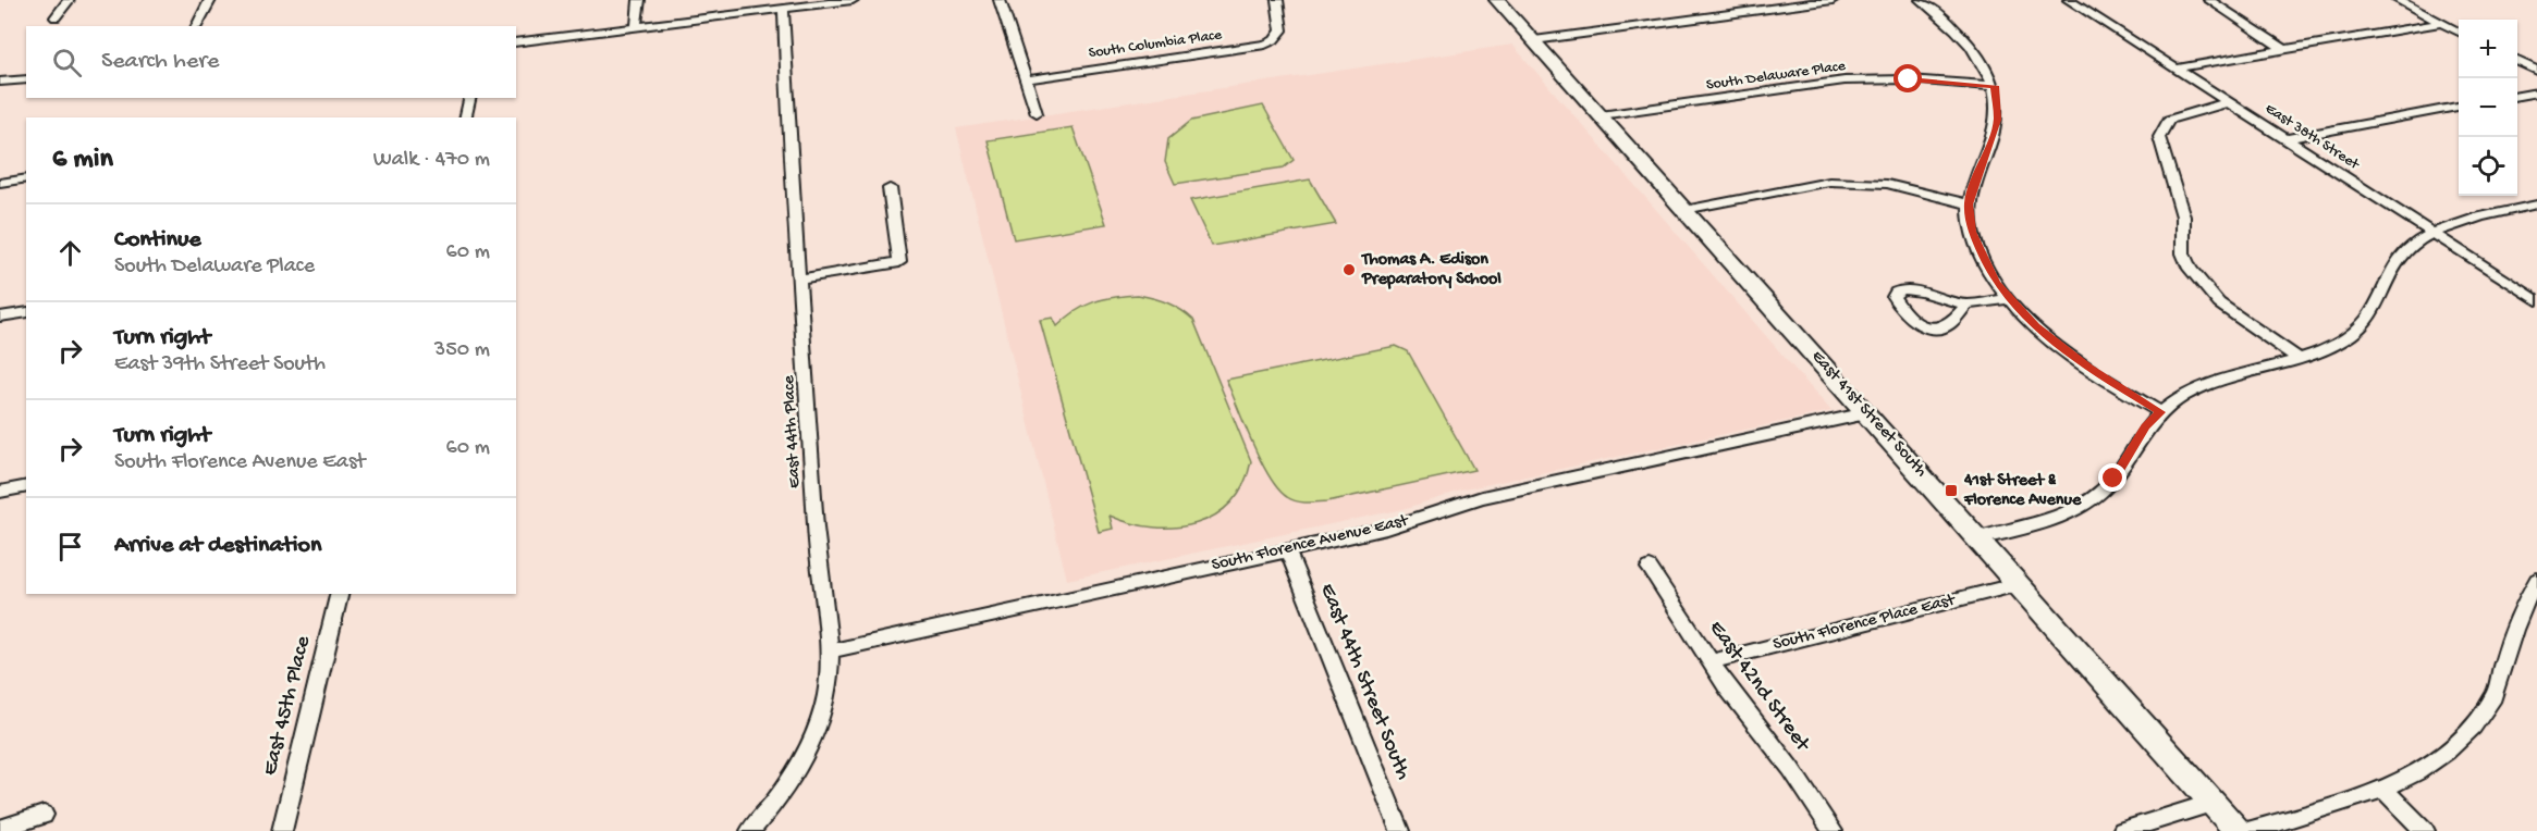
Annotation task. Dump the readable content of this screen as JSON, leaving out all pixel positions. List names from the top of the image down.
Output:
{
  "streets": {
    "main road": ["East 41st Street South"],
    "street": [
      "South Columbia Place",
      "South Delaware Place",
      "East 38th Street",
      "East 44th Place",
      "South Florence Avenue East",
      "South Florence Place East",
      "East 44th Street South",
      "East 42nd Street",
      "East 45th Place"
    ]
  },
  "crossings": [
    ["South Delaware Place", "East 41st Street South"],
    ["East 41st Street South", "South Florence Avenue East"],
    ["East 41st Street South", "South Florence Place East"],
    ["East 44th Place", "South Florence Avenue East"],
    ["South Florence Avenue East", "East 44th Street South"],
    ["South Florence Place East", "East 42nd Street"]
  ],
  "places": {
    "other": ["Thomas A. Edison Preparatory School"],
    "transit": ["41st Street & Florence Avenue"]
  },
  "page": {
    "map_buttons": ["+", "−"],
    "search": "Search here",
    "heading": ["6 min", "Walk · 470 m"],
    "list": [
      ["Continue", "South Delaware Place", "60 m"],
      ["Turn right", "East 39th Street South", "350 m"],
      ["Turn right", "South Florence Avenue East", "60 m"],
      "Arrive at destination"
    ]
  }
}
